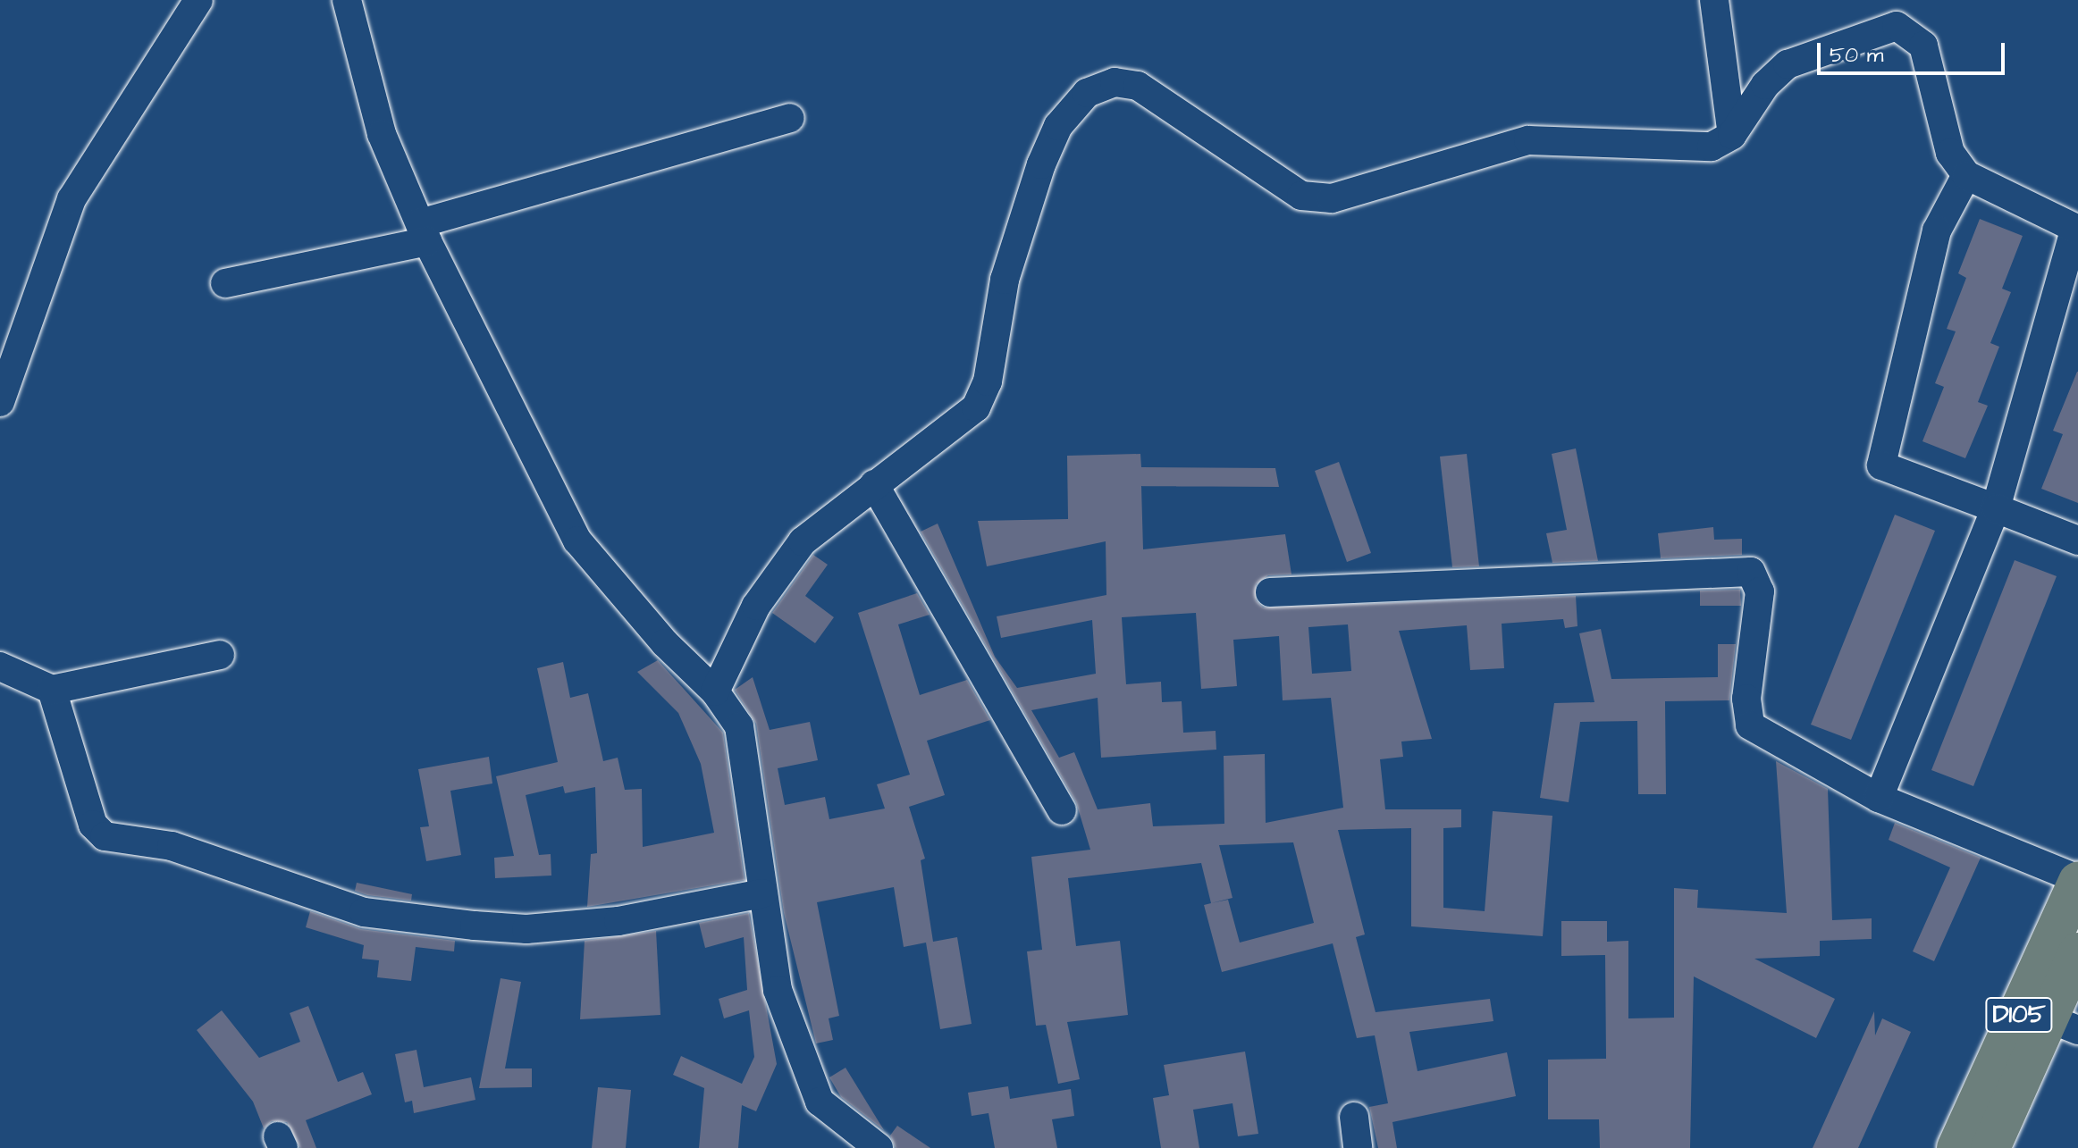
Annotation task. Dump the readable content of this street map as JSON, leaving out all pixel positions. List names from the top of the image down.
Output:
{
  "streets": {
    "highway": ["D105"]
  },
  "scale_bar": "50 m"
}
